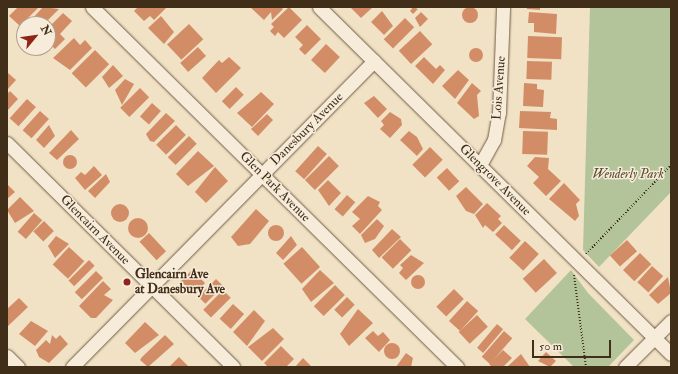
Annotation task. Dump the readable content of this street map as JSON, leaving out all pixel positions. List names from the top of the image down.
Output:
{
  "streets": {
    "street": [
      "Lois Avenue",
      "Danesbury Avenue",
      "Glengrove Avenue",
      "Glen Park Avenue",
      "Glencairn Avenue"
    ]
  },
  "crossings": [
    ["Lois Avenue", "Glengrove Avenue"],
    ["Danesbury Avenue", "Glengrove Avenue"],
    ["Danesbury Avenue", "Glen Park Avenue"],
    ["Danesbury Avenue", "Glencairn Avenue"]
  ],
  "parks": ["Wenderly Park"],
  "places": ["Glencairn Ave at Danesbury Ave"],
  "scale_bar": "50 m",
  "north": "top right"
}
